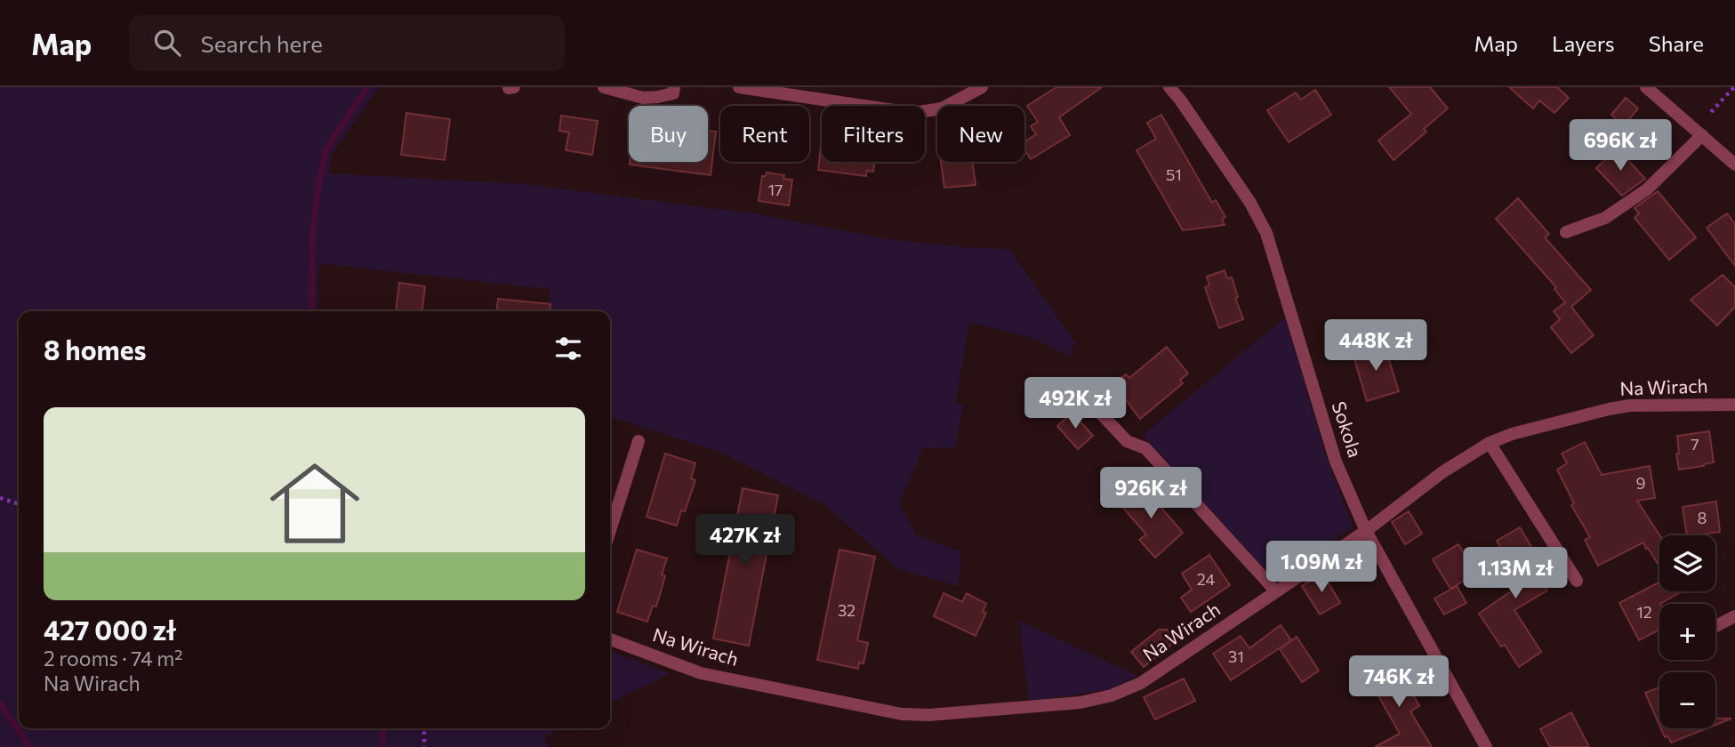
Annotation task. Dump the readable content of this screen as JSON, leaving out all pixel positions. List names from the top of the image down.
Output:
{
  "streets": {
    "street": ["Na Wirach", "Sokola"]
  },
  "crossings": [
    ["Na Wirach", "Sokola"]
  ],
  "house_numbers": [
    "51",
    "17",
    "7",
    "9",
    "8",
    "24",
    "32",
    "12",
    "31"
  ],
  "page": {
    "header": "Map",
    "search": "Search here",
    "nav": ["Map", "Layers", "Share"],
    "chip": [
      "Buy",
      "Rent",
      "Filters",
      "New"
    ],
    "price": [
      "696K zł",
      "448K zł",
      "492K zł",
      "926K zł",
      "427K zł",
      "1.09M zł",
      "1.13M zł",
      "746K zł"
    ],
    "heading": "8 homes",
    "list": [
      {
        "name": "427 000 zł",
        "note": "2 rooms · 74 m² · Na Wirach"
      }
    ],
    "map_buttons": ["+", "−"]
  }
}
